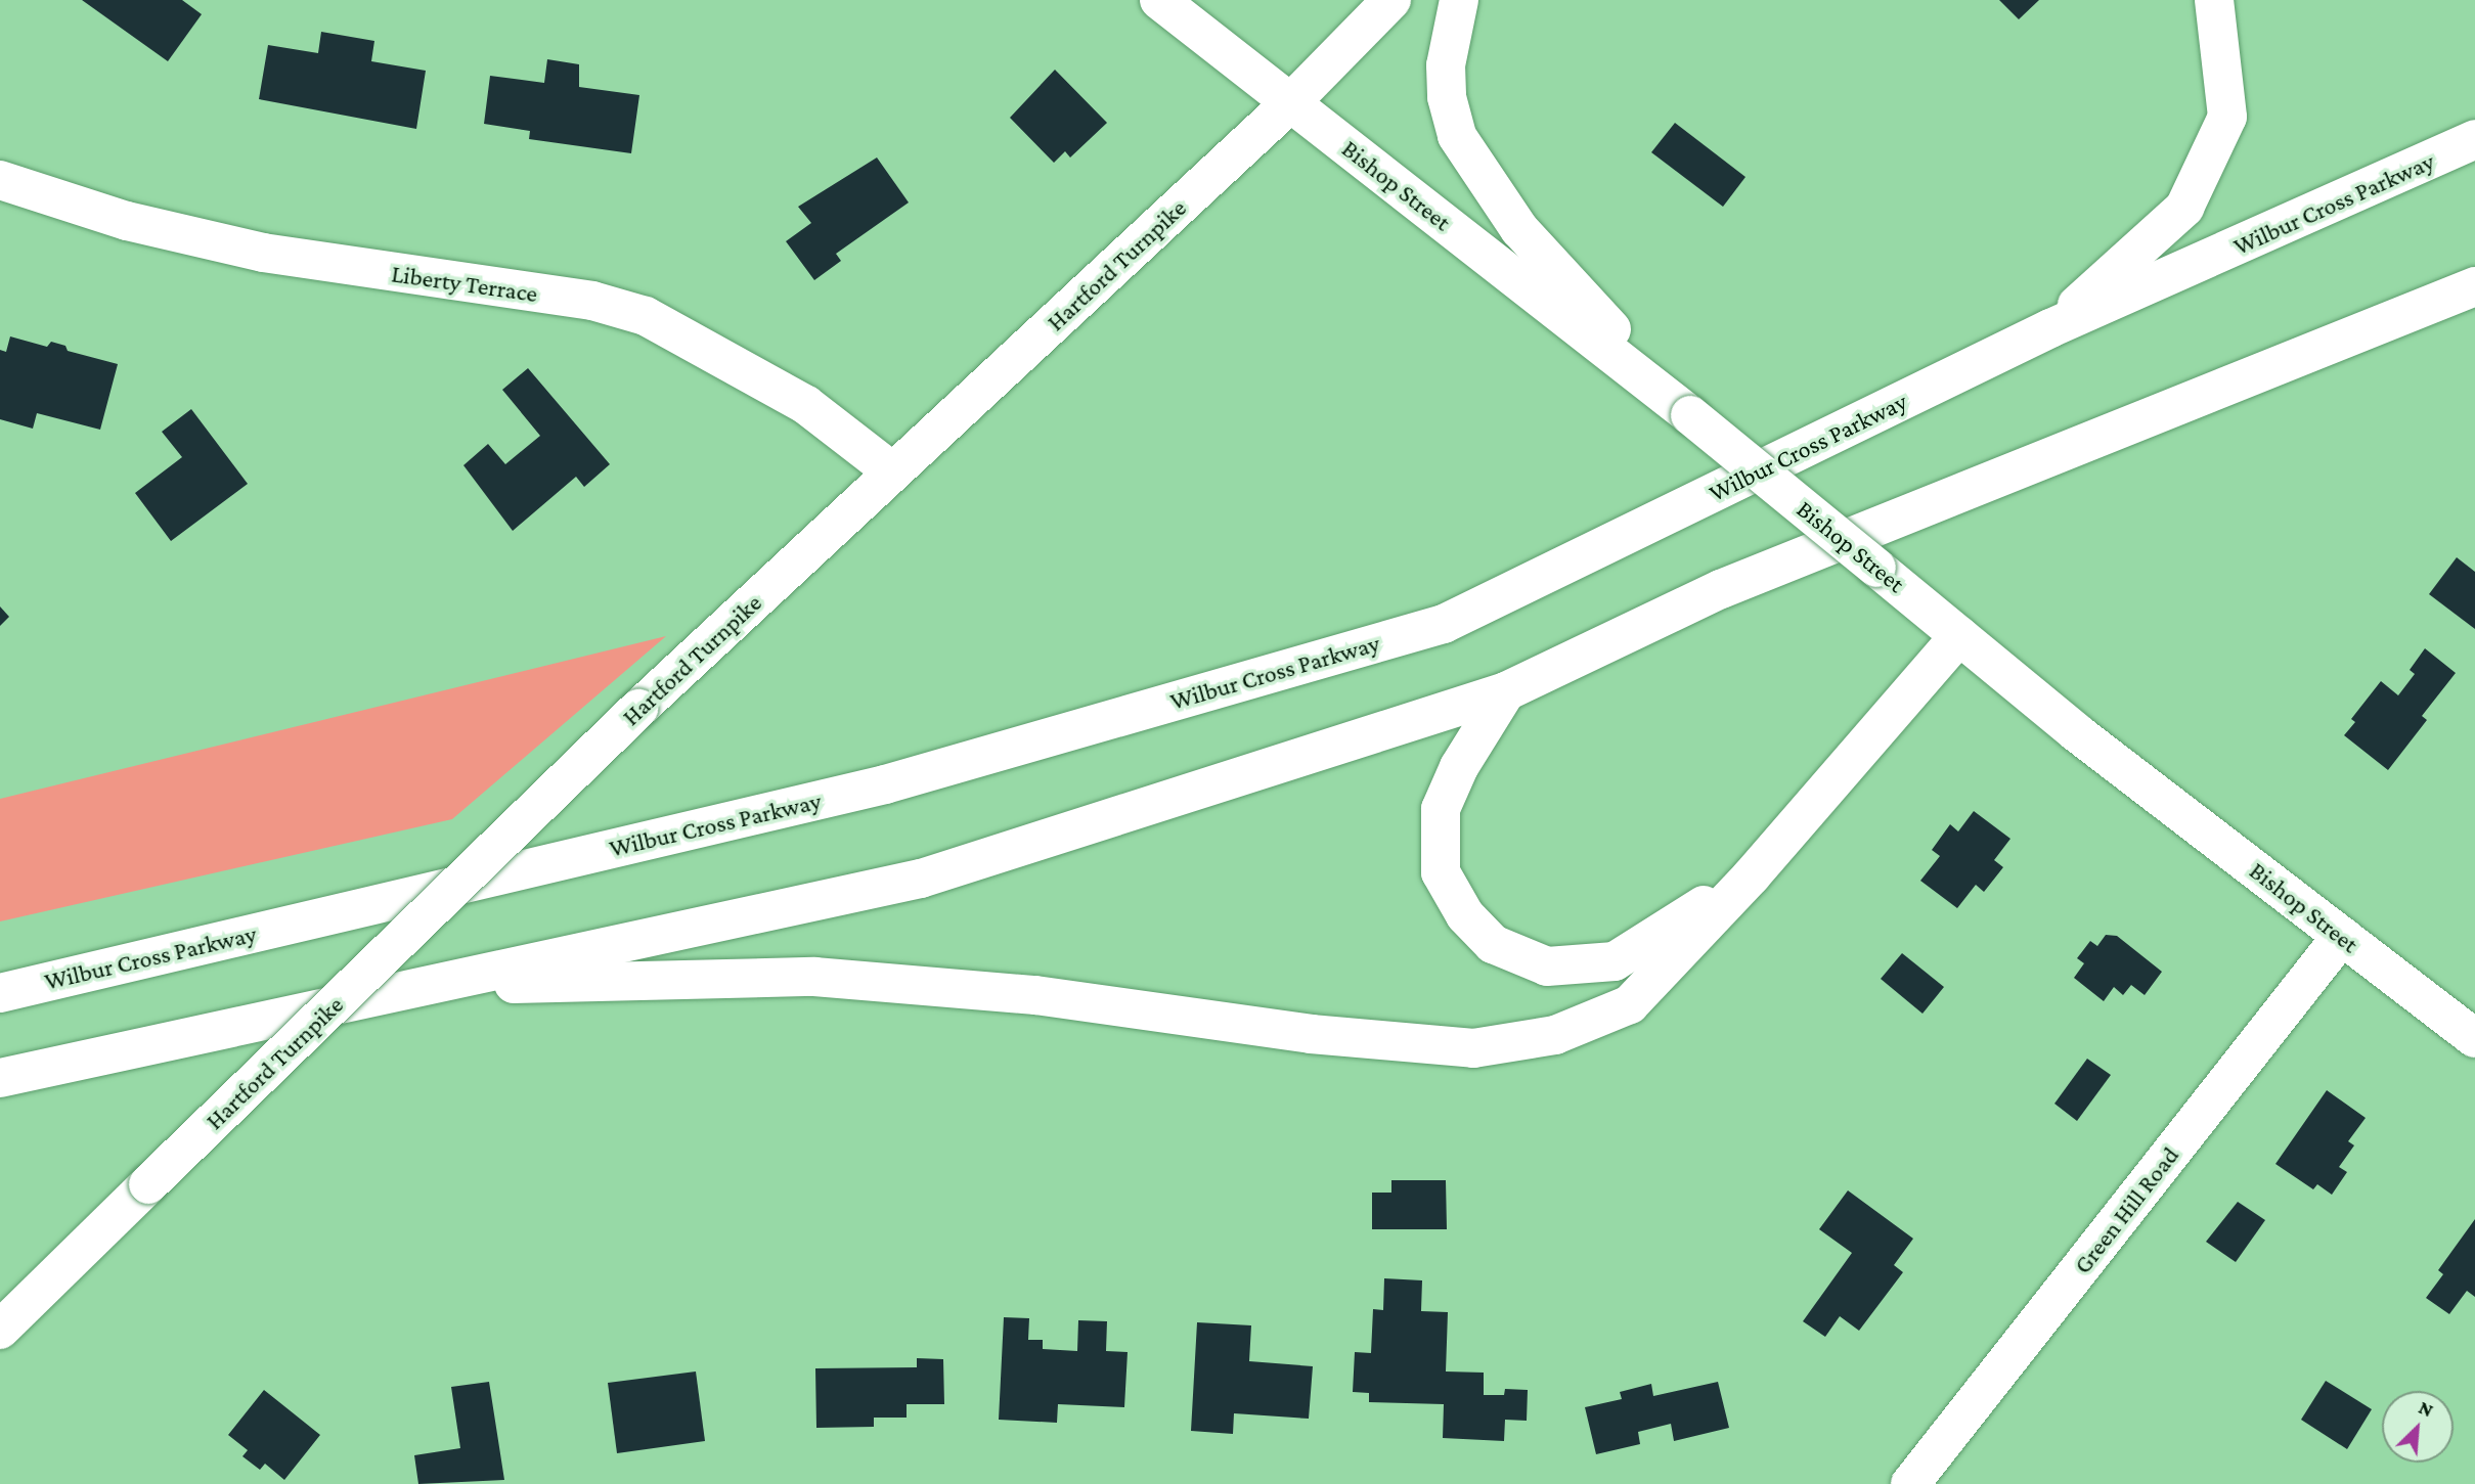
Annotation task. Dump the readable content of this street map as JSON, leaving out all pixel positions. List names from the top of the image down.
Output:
{
  "streets": {
    "main road": [
      "Bishop Street",
      "Wilbur Cross Parkway",
      "Hartford Turnpike",
      "Liberty Terrace",
      "Green Hill Road"
    ]
  },
  "crossings": [
    ["Bishop Street", "Hartford Turnpike"],
    ["Bishop Street", "Green Hill Road"],
    ["Hartford Turnpike", "Liberty Terrace"]
  ],
  "north": "top right"
}
